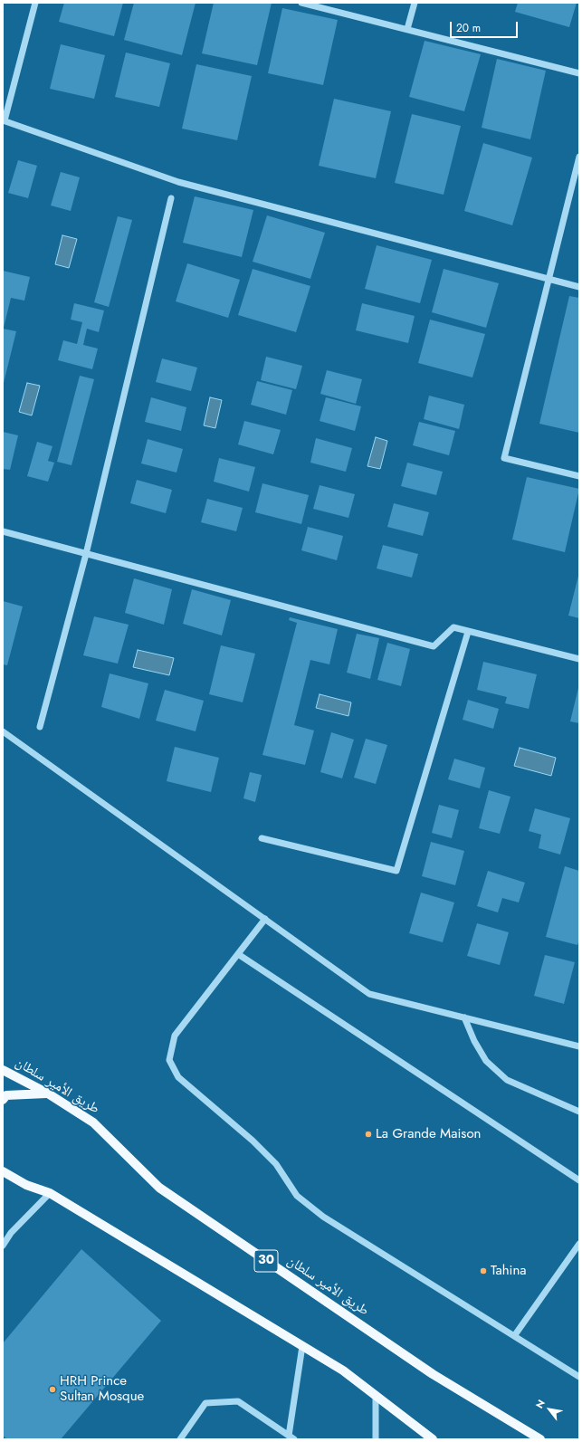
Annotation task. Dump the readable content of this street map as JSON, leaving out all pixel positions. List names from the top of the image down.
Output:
{
  "streets": {
    "main road": ["طريق الأمير سلطان", "30"]
  },
  "places": ["La Grande Maison", "Tahina", "HRH Prince Sultan Mosque"],
  "scale_bar": "20 m",
  "north": "top left"
}
